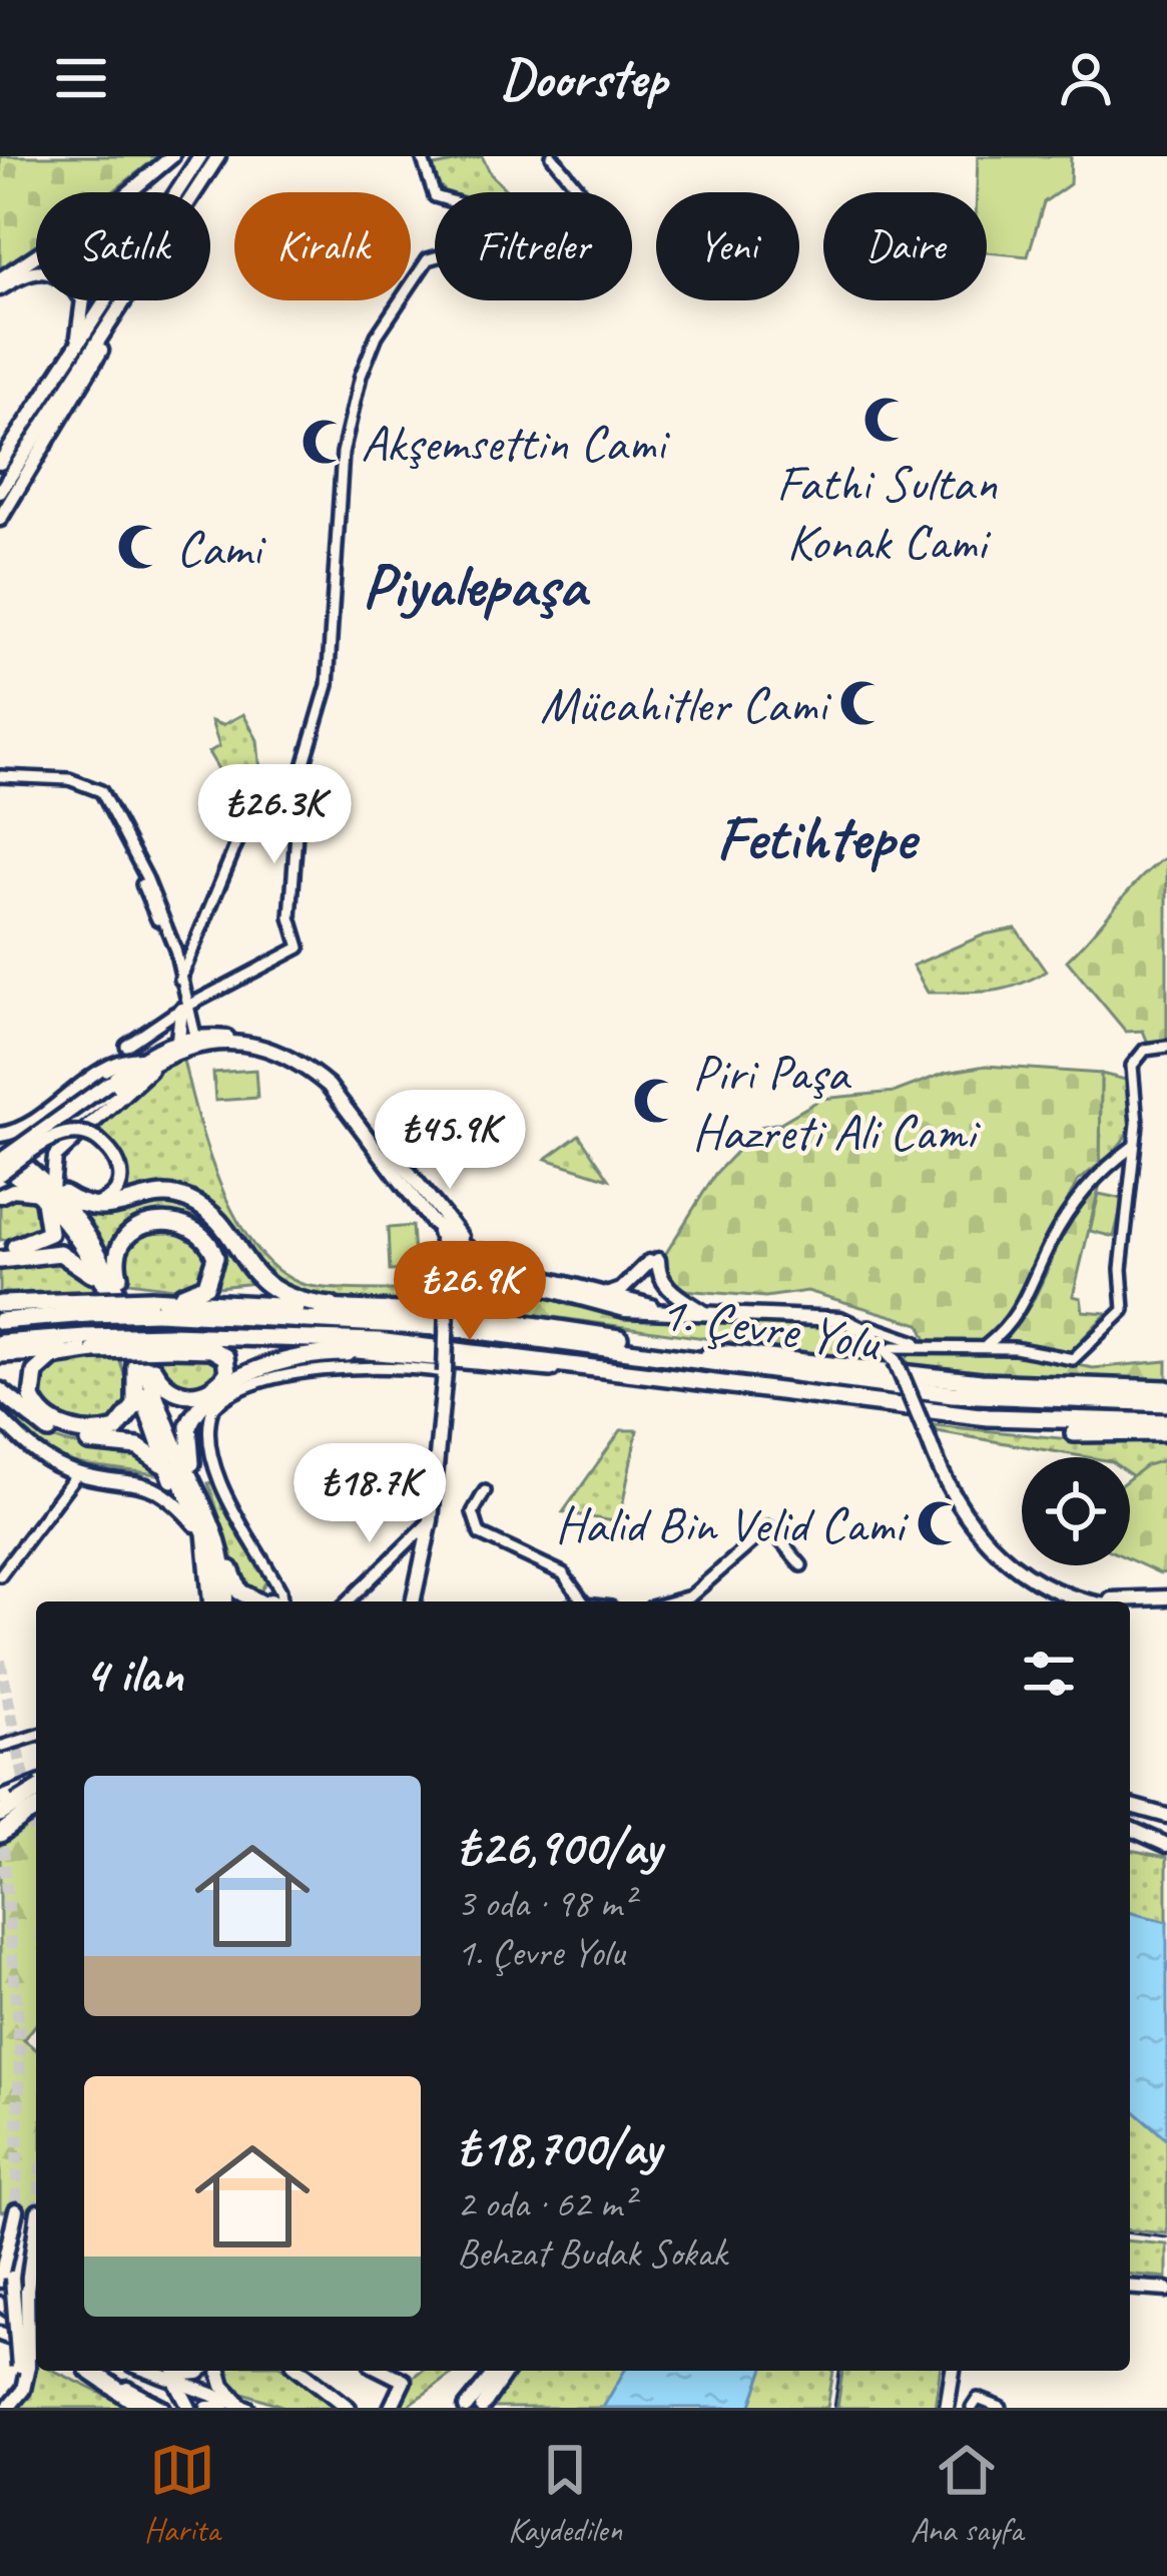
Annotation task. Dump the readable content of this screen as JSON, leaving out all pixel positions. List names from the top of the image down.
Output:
{
  "streets": {
    "highway": ["1. Çevre Yolu"]
  },
  "districts": ["Piyalepaşa", "Fetihtepe"],
  "places": {
    "mosque": [
      "Fathi Sultan Konak Cami",
      "Akşemsettin Cami",
      "Cami",
      "Mücahitler Cami",
      "Piri Paşa Hazreti Ali Cami",
      "Halid Bin Velid Cami"
    ]
  },
  "page": {
    "header": "Doorstep",
    "chip": [
      "Satılık",
      "Kiralık",
      "Filtreler",
      "Yeni",
      "Daire"
    ],
    "price": [
      "₺26.3K",
      "₺45.9K",
      "₺26.9K",
      "₺18.7K"
    ],
    "heading": "4 ilan",
    "list": [
      {
        "name": "₺26,900/ay",
        "note": "3 oda · 98 m² · 1. Çevre Yolu"
      },
      {
        "name": "₺18,700/ay",
        "note": "2 oda · 62 m² · Behzat Budak Sokak"
      }
    ],
    "tabs": ["Harita", "Kaydedilen", "Ana sayfa"]
  }
}
